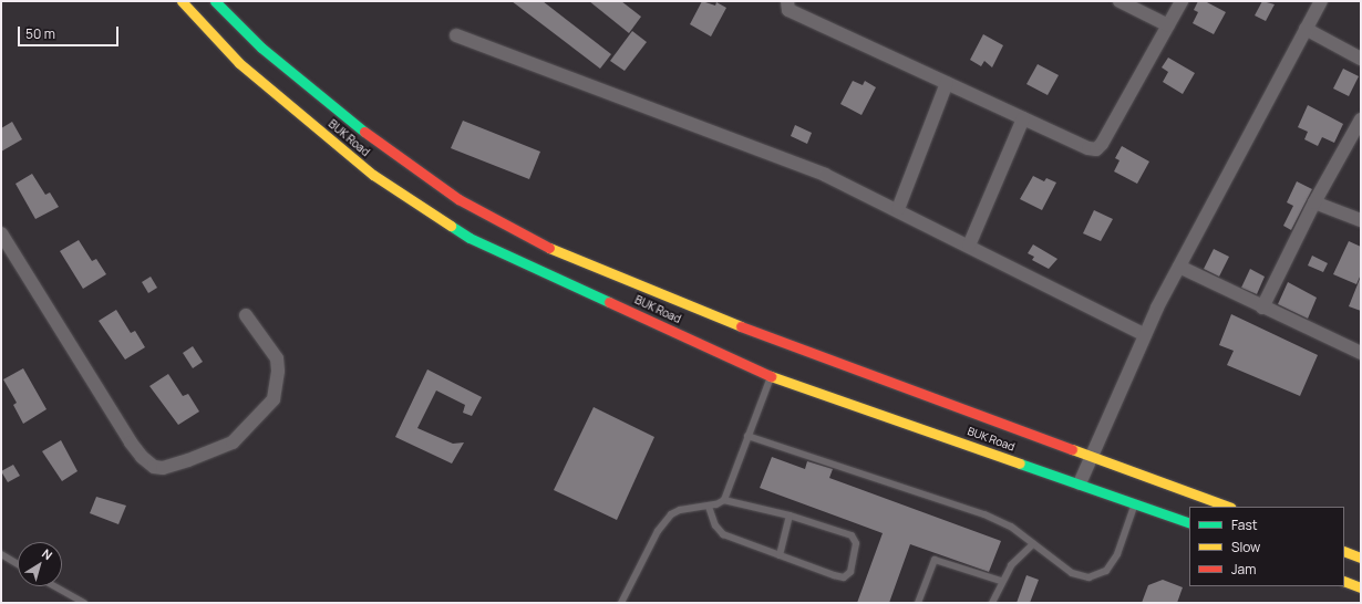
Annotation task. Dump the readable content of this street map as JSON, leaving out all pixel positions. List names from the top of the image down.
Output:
{
  "streets": {
    "main road": ["BUK Road"]
  },
  "legend": ["Fast", "Slow", "Jam"],
  "scale_bar": "50 m",
  "north": "top right"
}
